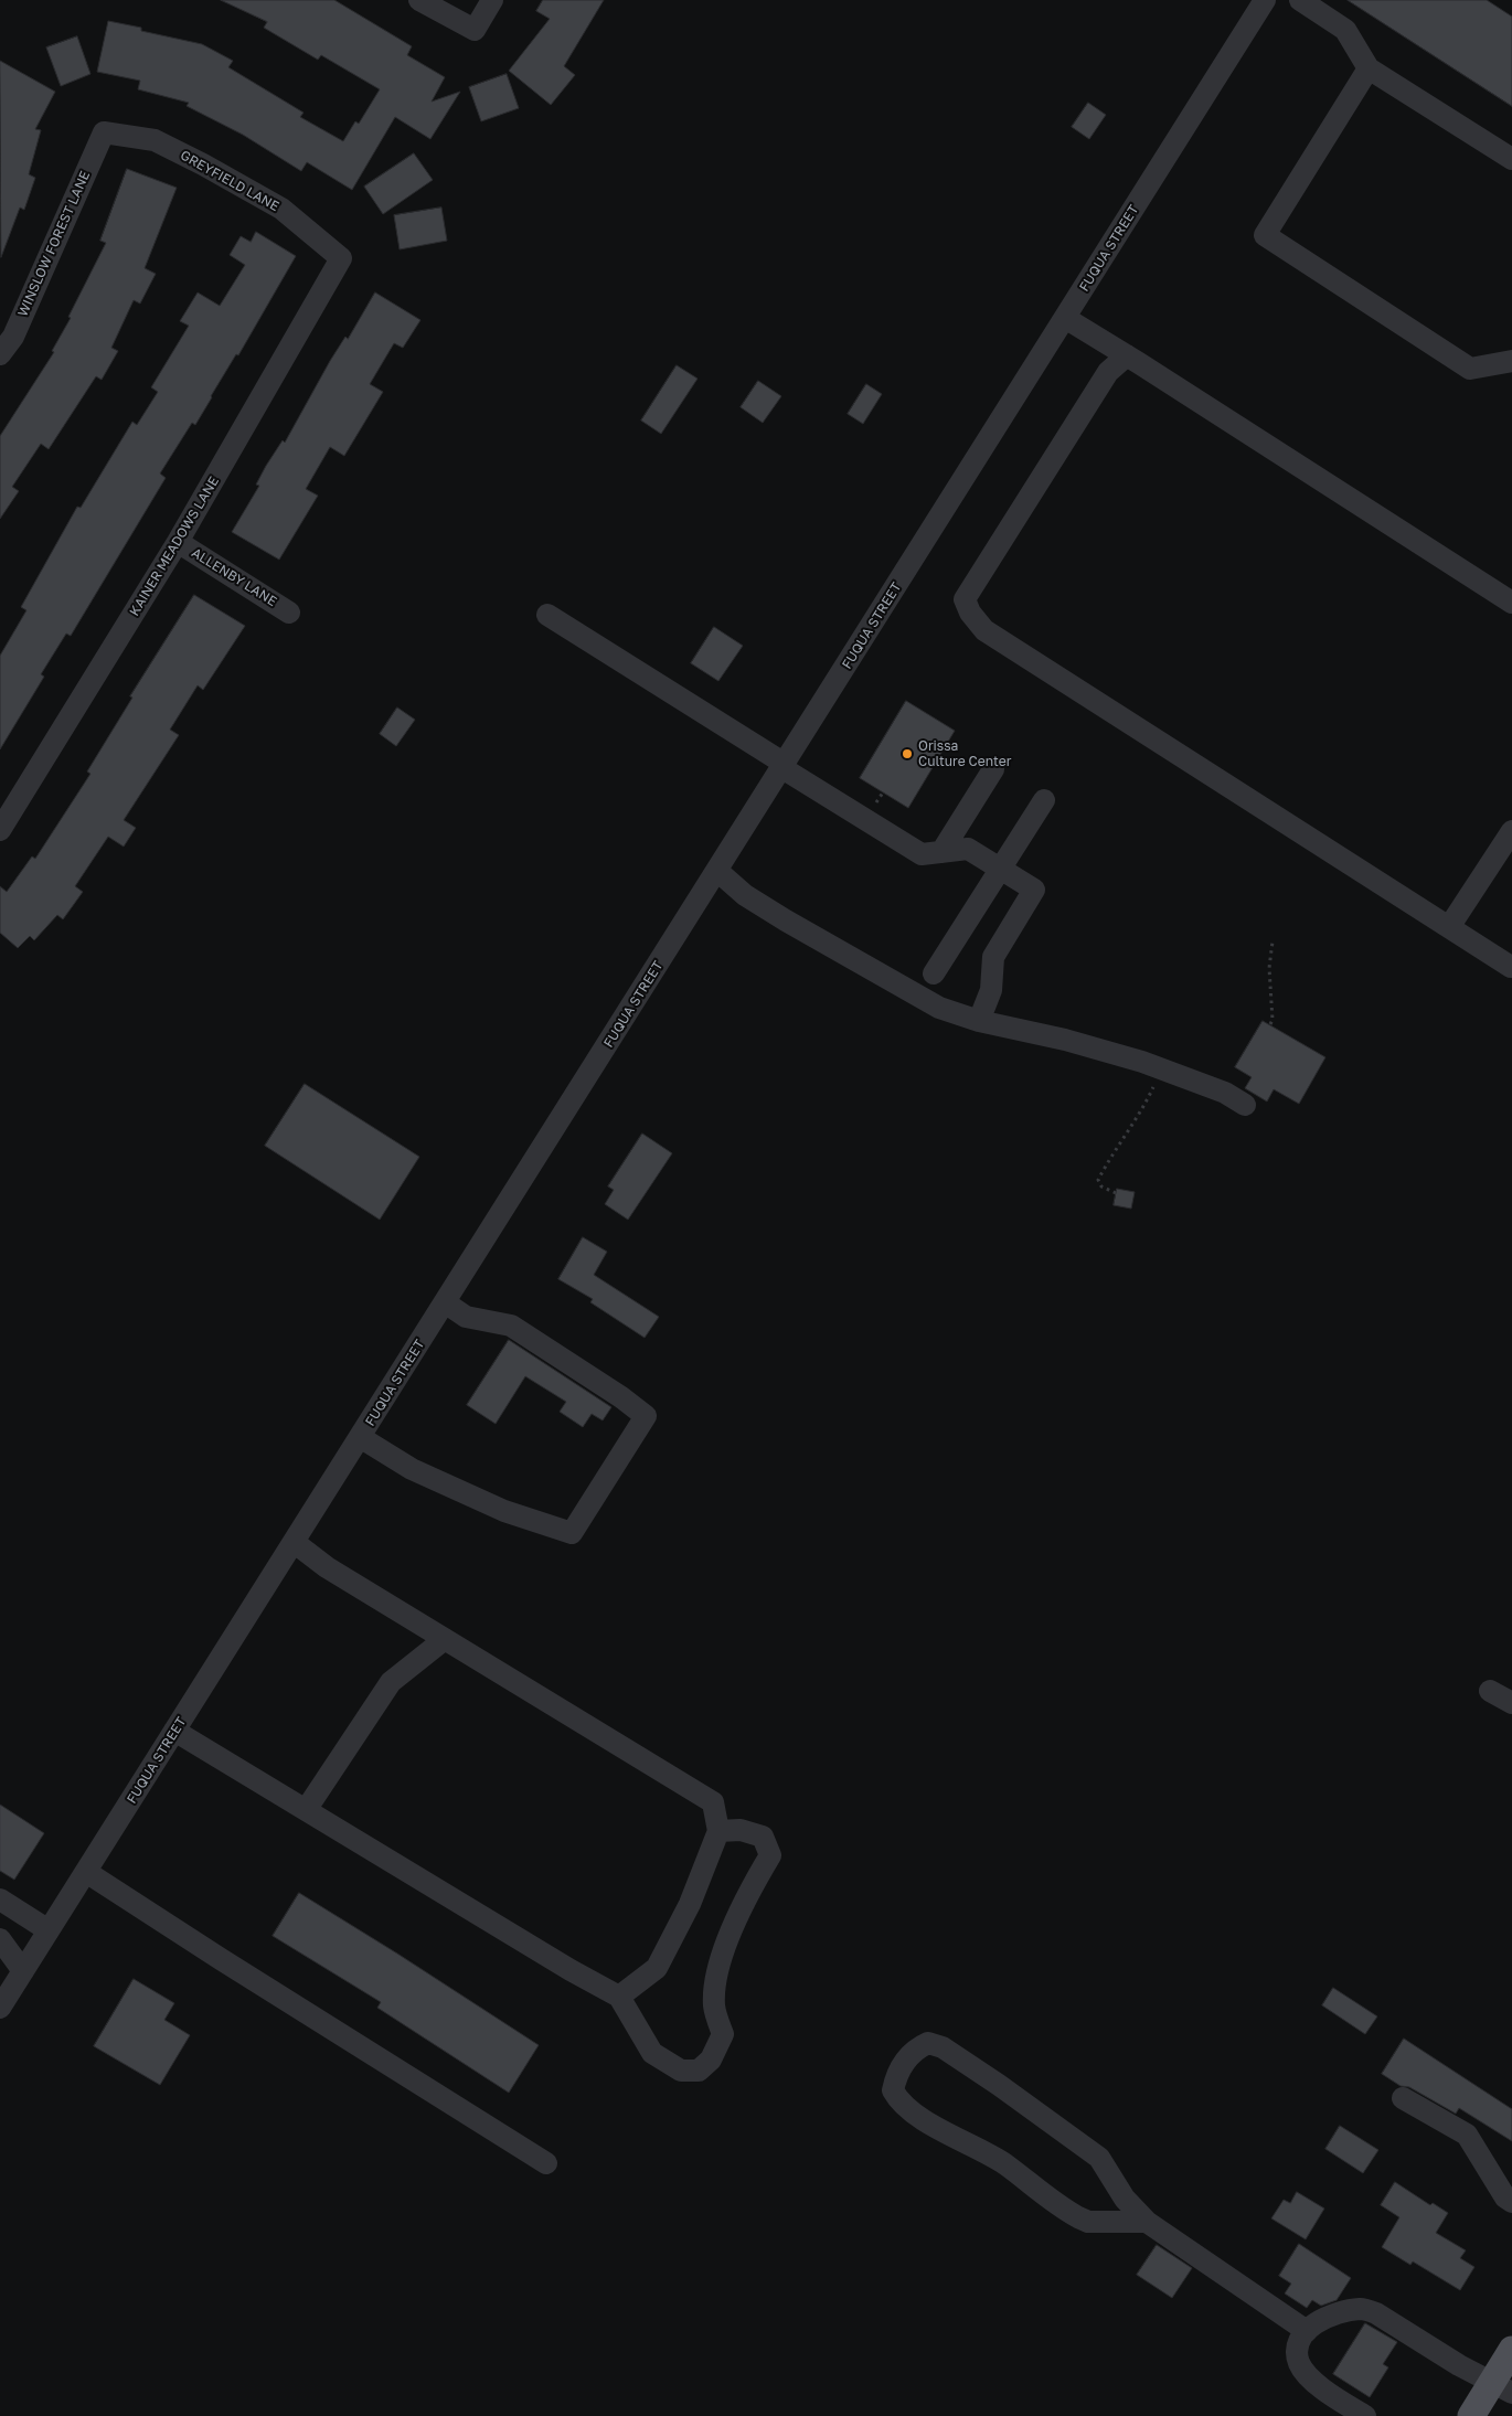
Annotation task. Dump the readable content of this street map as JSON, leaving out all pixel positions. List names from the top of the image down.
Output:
{
  "streets": {
    "street": [
      "GREYFIELD LANE",
      "WINSLOW FOREST LANE",
      "FUQUA STREET",
      "KAINER MEADOWS LANE",
      "ALLENBY LANE"
    ]
  },
  "crossings": [
    ["GREYFIELD LANE", "WINSLOW FOREST LANE"],
    ["GREYFIELD LANE", "KAINER MEADOWS LANE"],
    ["KAINER MEADOWS LANE", "ALLENBY LANE"]
  ],
  "places": ["Orissa Culture Center"]
}
